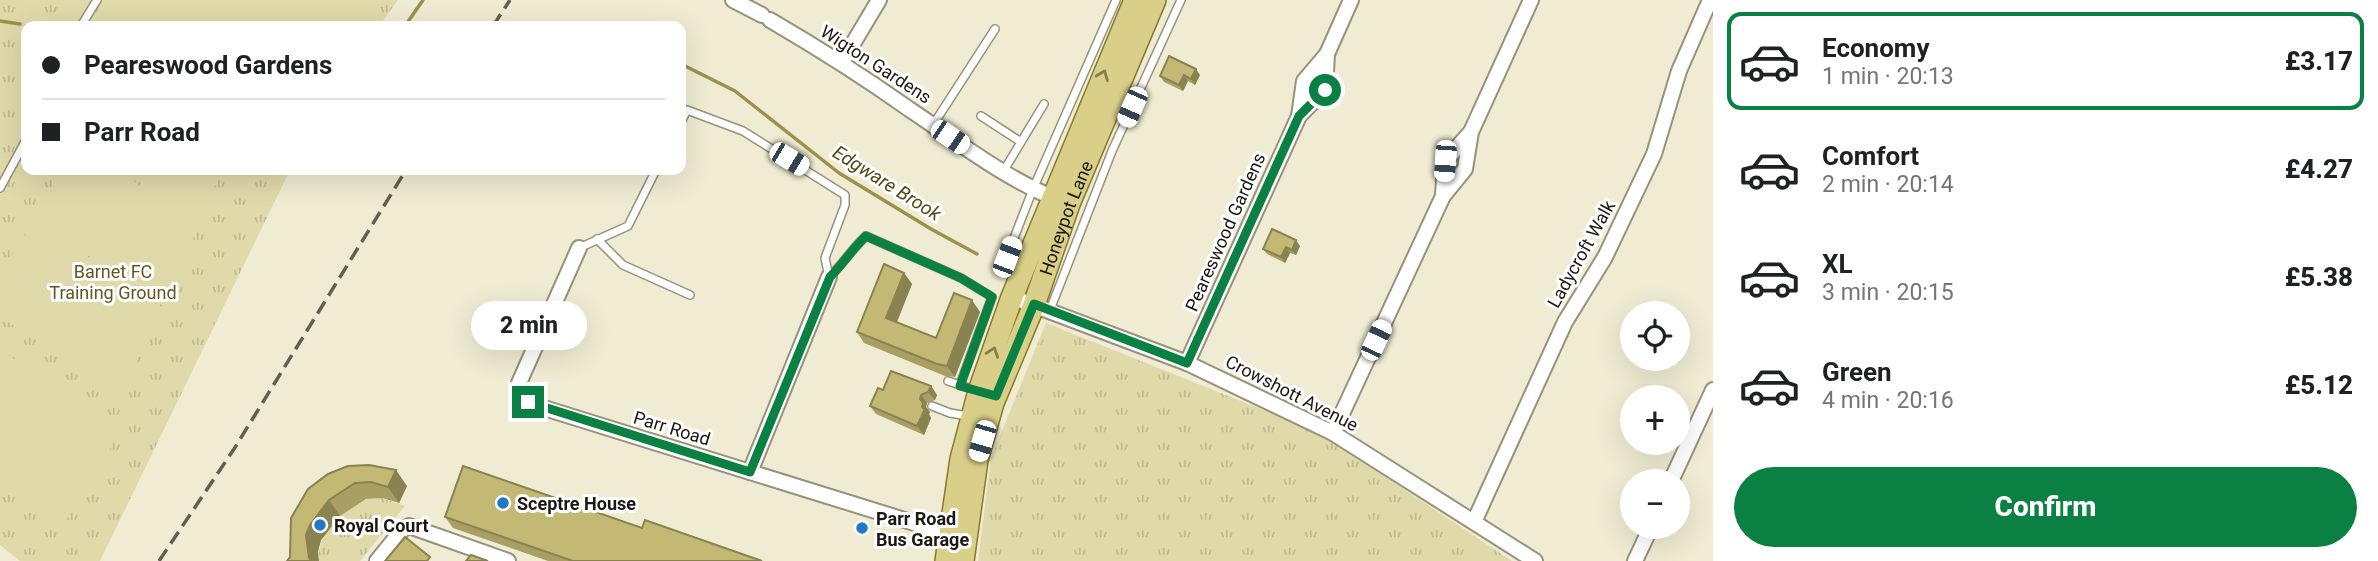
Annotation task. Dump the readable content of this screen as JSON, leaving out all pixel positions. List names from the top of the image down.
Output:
{
  "streets": {
    "main road": ["Honeypot Lane"],
    "street": [
      "Wigton Gardens",
      "Peareswood Gardens",
      "Ladycroft Walk",
      "Crowshott Avenue",
      "Parr Road"
    ]
  },
  "crossings": [
    ["Wigton Gardens", "Honeypot Lane"],
    ["Honeypot Lane", "Crowshott Avenue"],
    ["Honeypot Lane", "Parr Road"],
    ["Peareswood Gardens", "Crowshott Avenue"],
    ["Ladycroft Walk", "Crowshott Avenue"]
  ],
  "water": ["Edgware Brook"],
  "parks": ["Barnet FC Training Ground"],
  "places": ["Sceptre House", "Royal Court", "Parr Road Bus Garage"],
  "page": {
    "list": [
      {
        "name": "Economy",
        "note": "1 min · 20:13",
        "value": "£3.17"
      },
      {
        "name": "Comfort",
        "note": "2 min · 20:14",
        "value": "£4.27"
      },
      {
        "name": "XL",
        "note": "3 min · 20:15",
        "value": "£5.38"
      },
      {
        "name": "Green",
        "note": "4 min · 20:16",
        "value": "£5.12"
      }
    ],
    "banner": ["Peareswood Gardens", "Parr Road"],
    "map_buttons": ["+", "−"],
    "bubble": "2 min",
    "buttons": "Confirm"
  }
}
